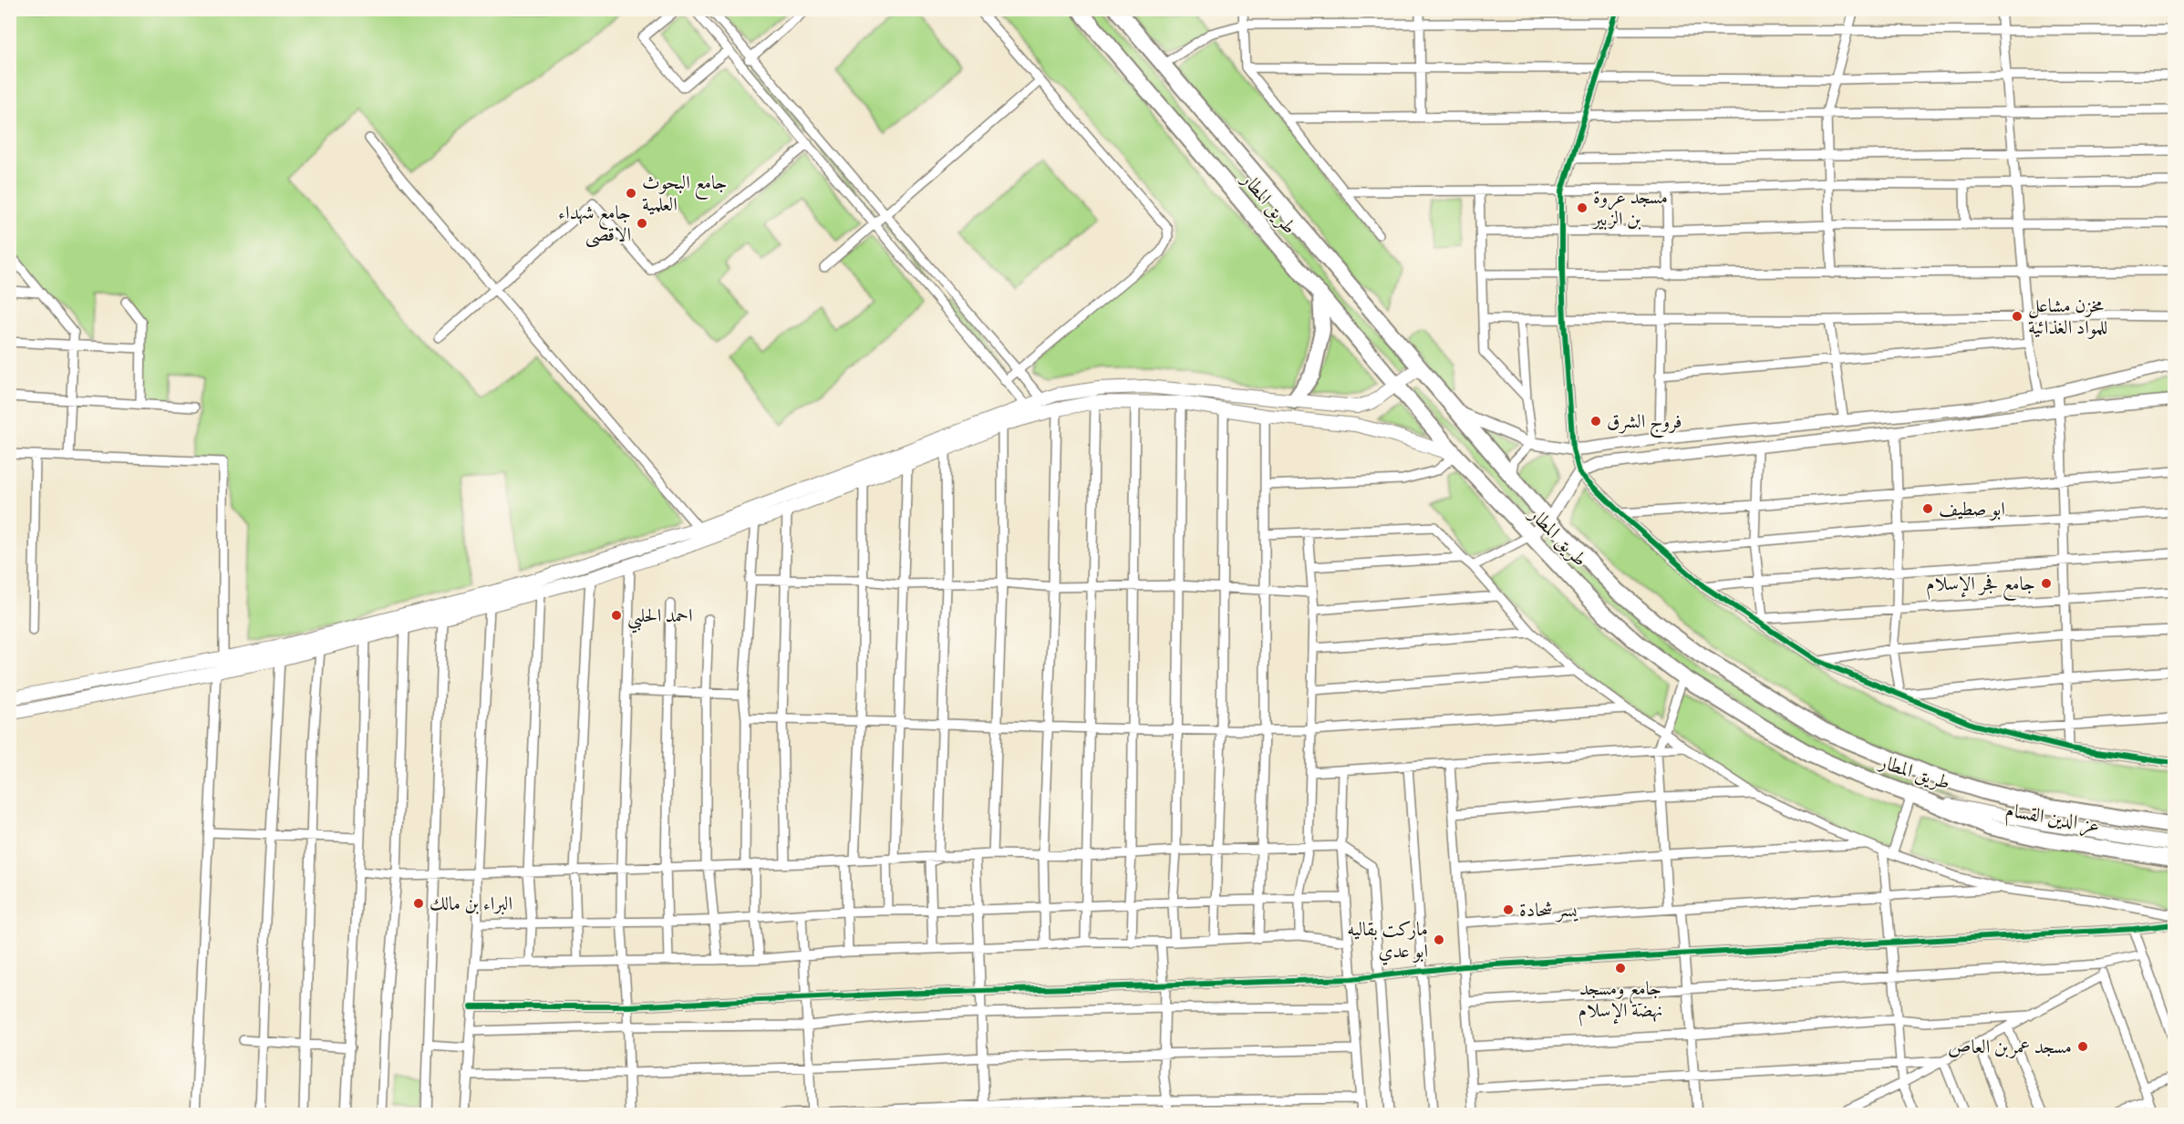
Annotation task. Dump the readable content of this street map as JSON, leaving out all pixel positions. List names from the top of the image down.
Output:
{
  "streets": {
    "highway": ["طريق المطار", "عز الدين القسام"]
  },
  "crossings": [
    ["طريق المطار", "عز الدين القسام"]
  ],
  "places": [
    "جامع البحوث العلمية",
    "مسجد عروة بن الزبير",
    "جامع شهداء الاقصى",
    "مخزن مشاعل للمواد الغذائية",
    "فروج الشرق",
    "ابو صطيف",
    "جامع فجر الإسلام",
    "احمد الحلبي",
    "البراء بن مالك",
    "يسر شحادة",
    "ماركت بقاليه ابو عدي",
    "جامع ومسجد نهضة الإسلام",
    "مسجد عمربن العاص"
  ]
}
